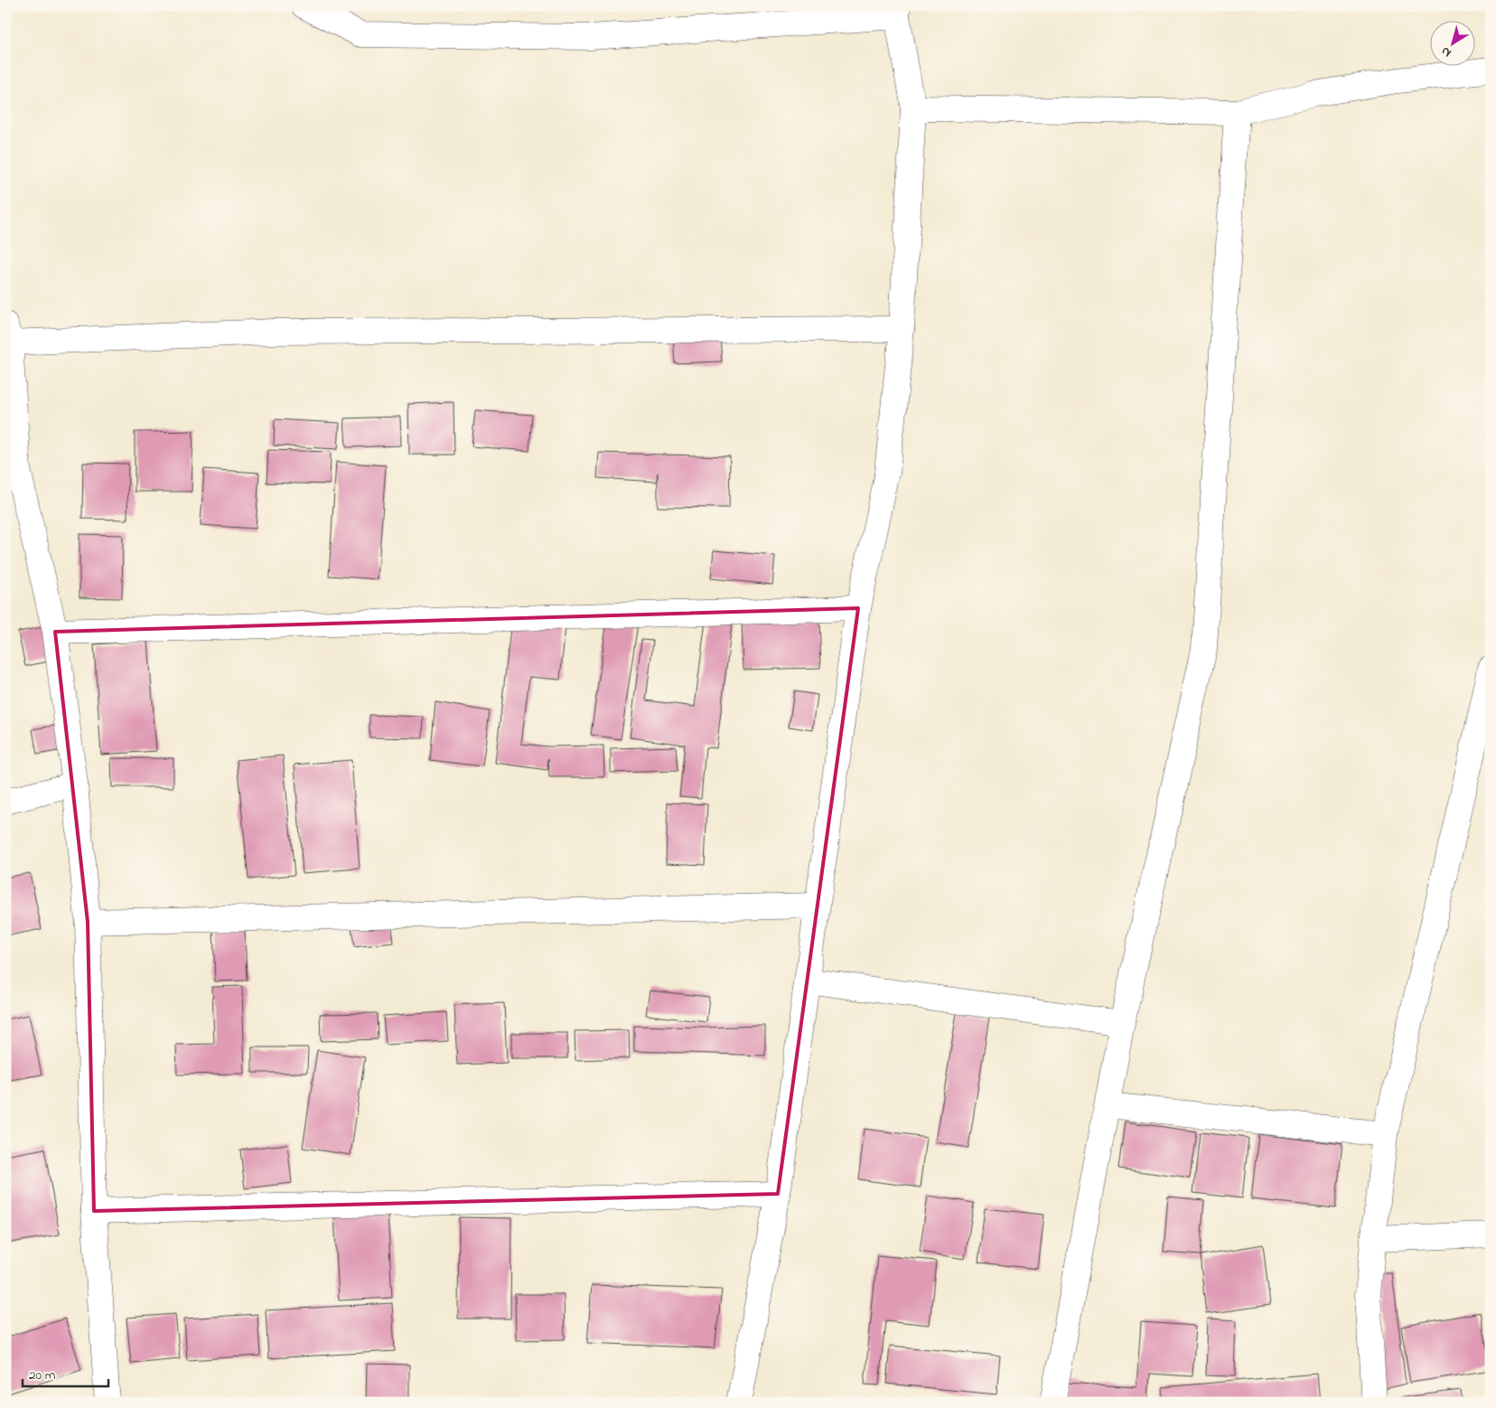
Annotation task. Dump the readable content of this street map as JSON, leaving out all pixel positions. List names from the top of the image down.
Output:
{
  "scale_bar": "20 m",
  "north": "bottom left"
}
